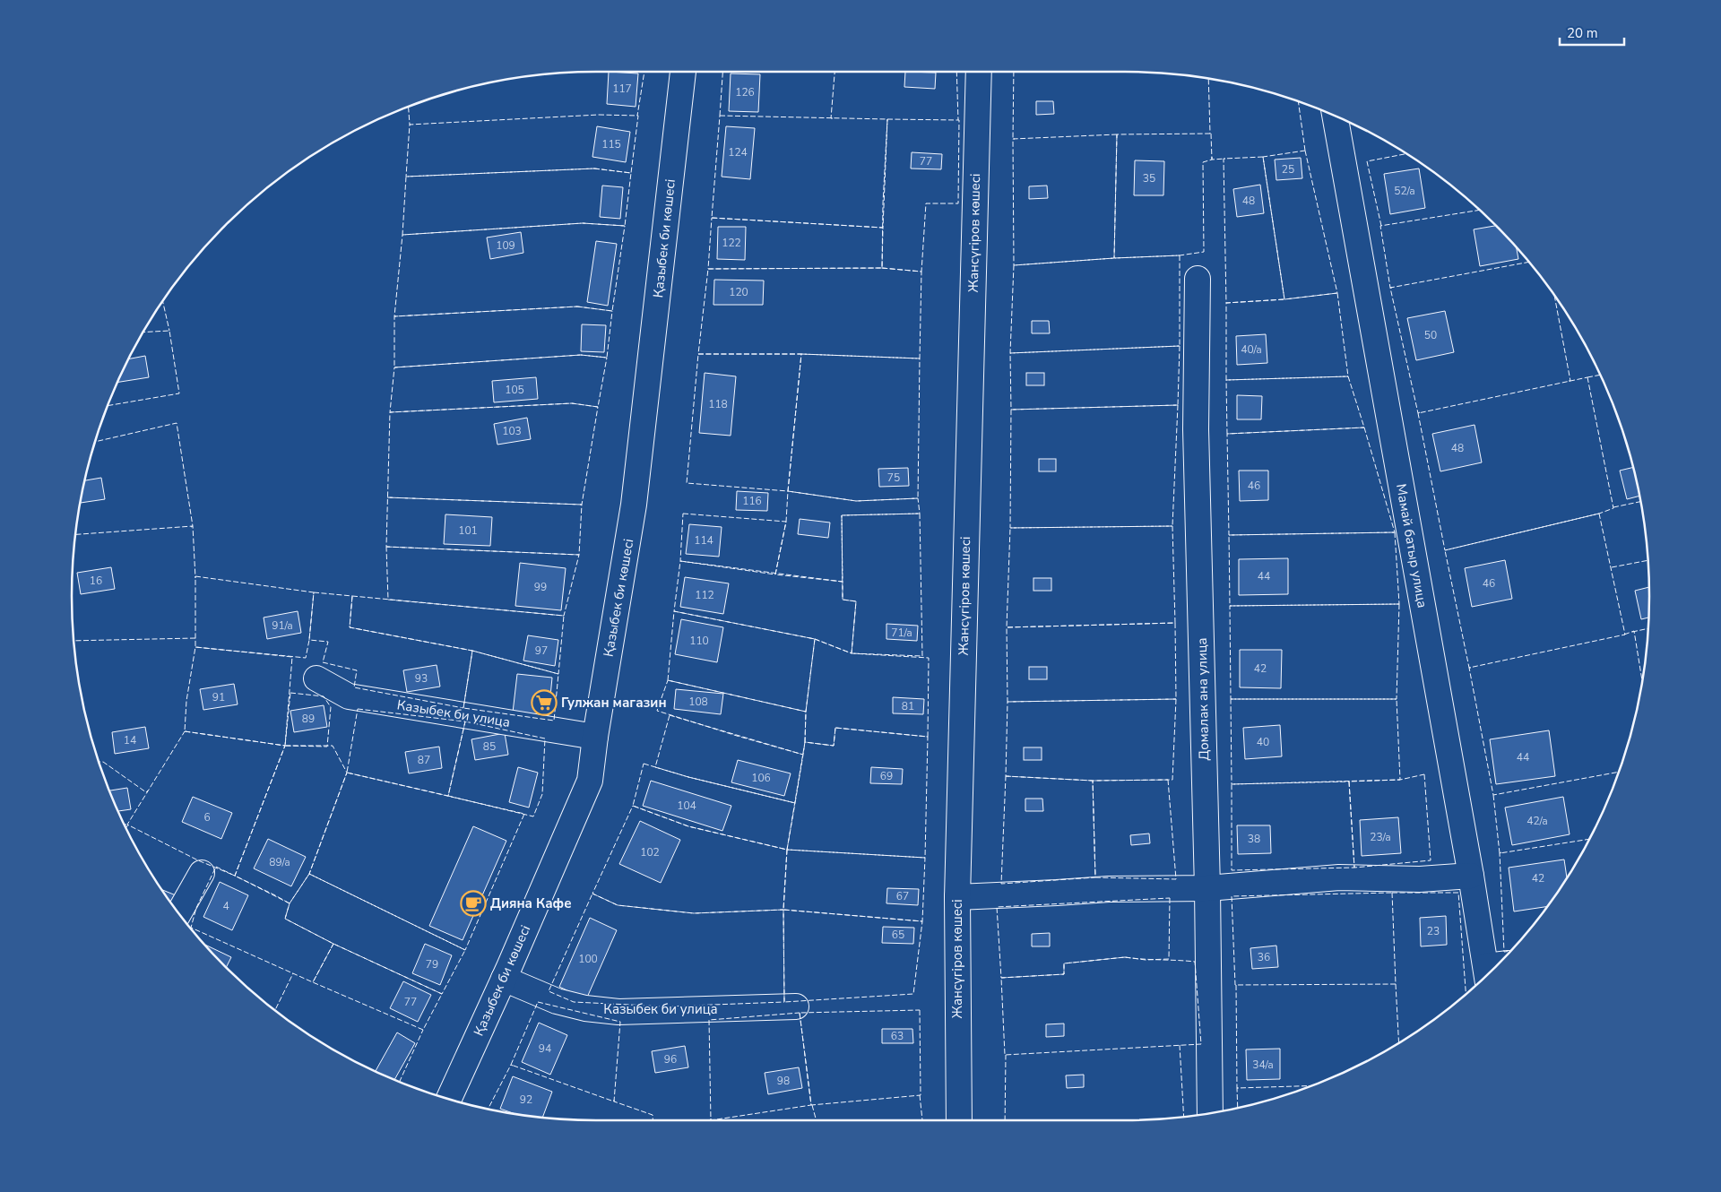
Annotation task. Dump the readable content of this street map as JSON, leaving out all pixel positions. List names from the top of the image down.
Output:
{
  "streets": {
    "street": [
      "Жансүгіров көшесі",
      "Қазыбек би көшесі",
      "Мамай батыр улица",
      "Домалак ана улица",
      "Казыбек би улица"
    ]
  },
  "crossings": [
    ["Қазыбек би көшесі", "Казыбек би улица"]
  ],
  "places": {
    "supermarket": ["Гулжан магазин"],
    "cafe": ["Дияна Кафе"]
  },
  "house_numbers": [
    "117",
    "126",
    "115",
    "124",
    "77",
    "25",
    "35",
    "52/а",
    "48",
    "122",
    "109",
    "120",
    "50",
    "40/а",
    "105",
    "118",
    "103",
    "48",
    "75",
    "46",
    "116",
    "101",
    "114",
    "44",
    "16",
    "46",
    "99",
    "112",
    "91/а",
    "71/а",
    "110",
    "97",
    "42",
    "93",
    "91",
    "108",
    "81",
    "89",
    "14",
    "40",
    "85",
    "44",
    "87",
    "69",
    "106",
    "104",
    "6",
    "42/а",
    "23/а",
    "38",
    "102",
    "89/а",
    "42",
    "67",
    "4",
    "23",
    "65",
    "36",
    "100",
    "79",
    "77",
    "63",
    "94",
    "96",
    "34/а",
    "98",
    "92"
  ],
  "scale_bar": "20 m"
}
